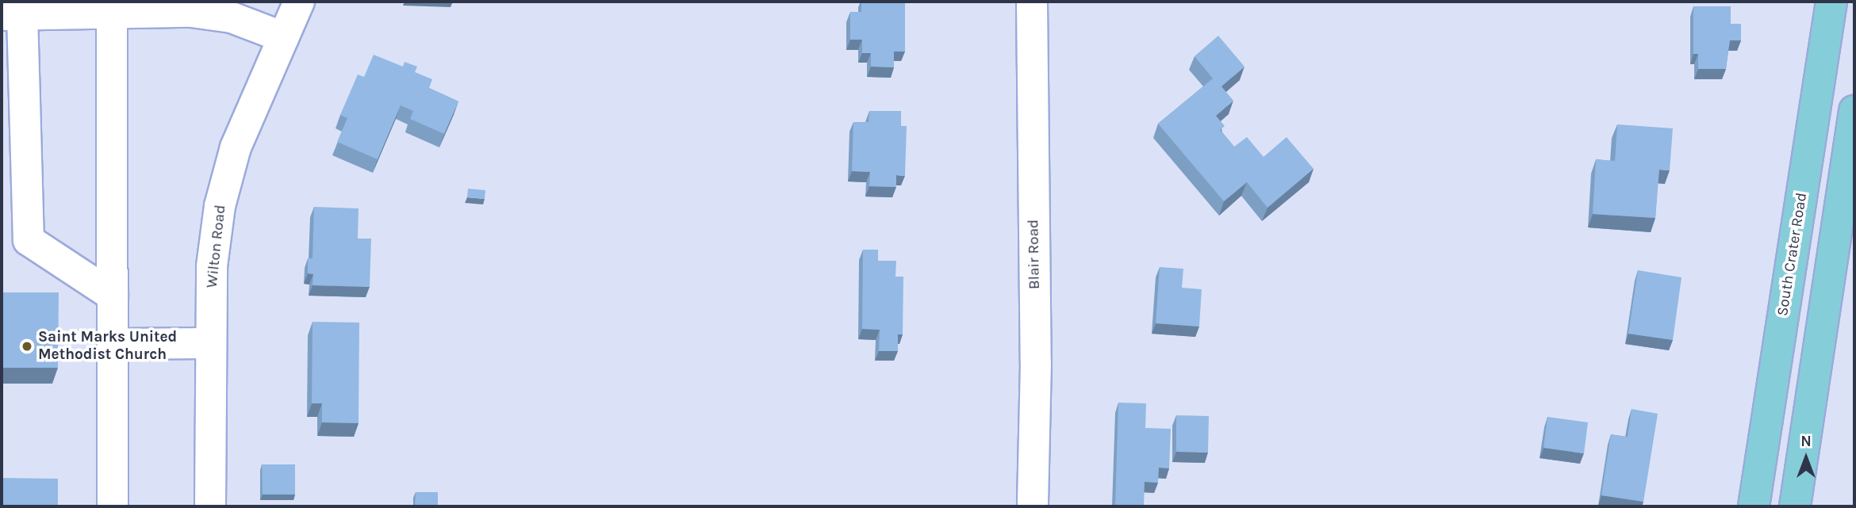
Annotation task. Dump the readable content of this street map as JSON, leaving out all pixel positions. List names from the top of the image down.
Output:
{
  "streets": {
    "main road": ["South Crater Road"],
    "street": ["Wilton Road", "Blair Road"]
  },
  "places": ["Saint Marks United Methodist Church"],
  "north": "top"
}
